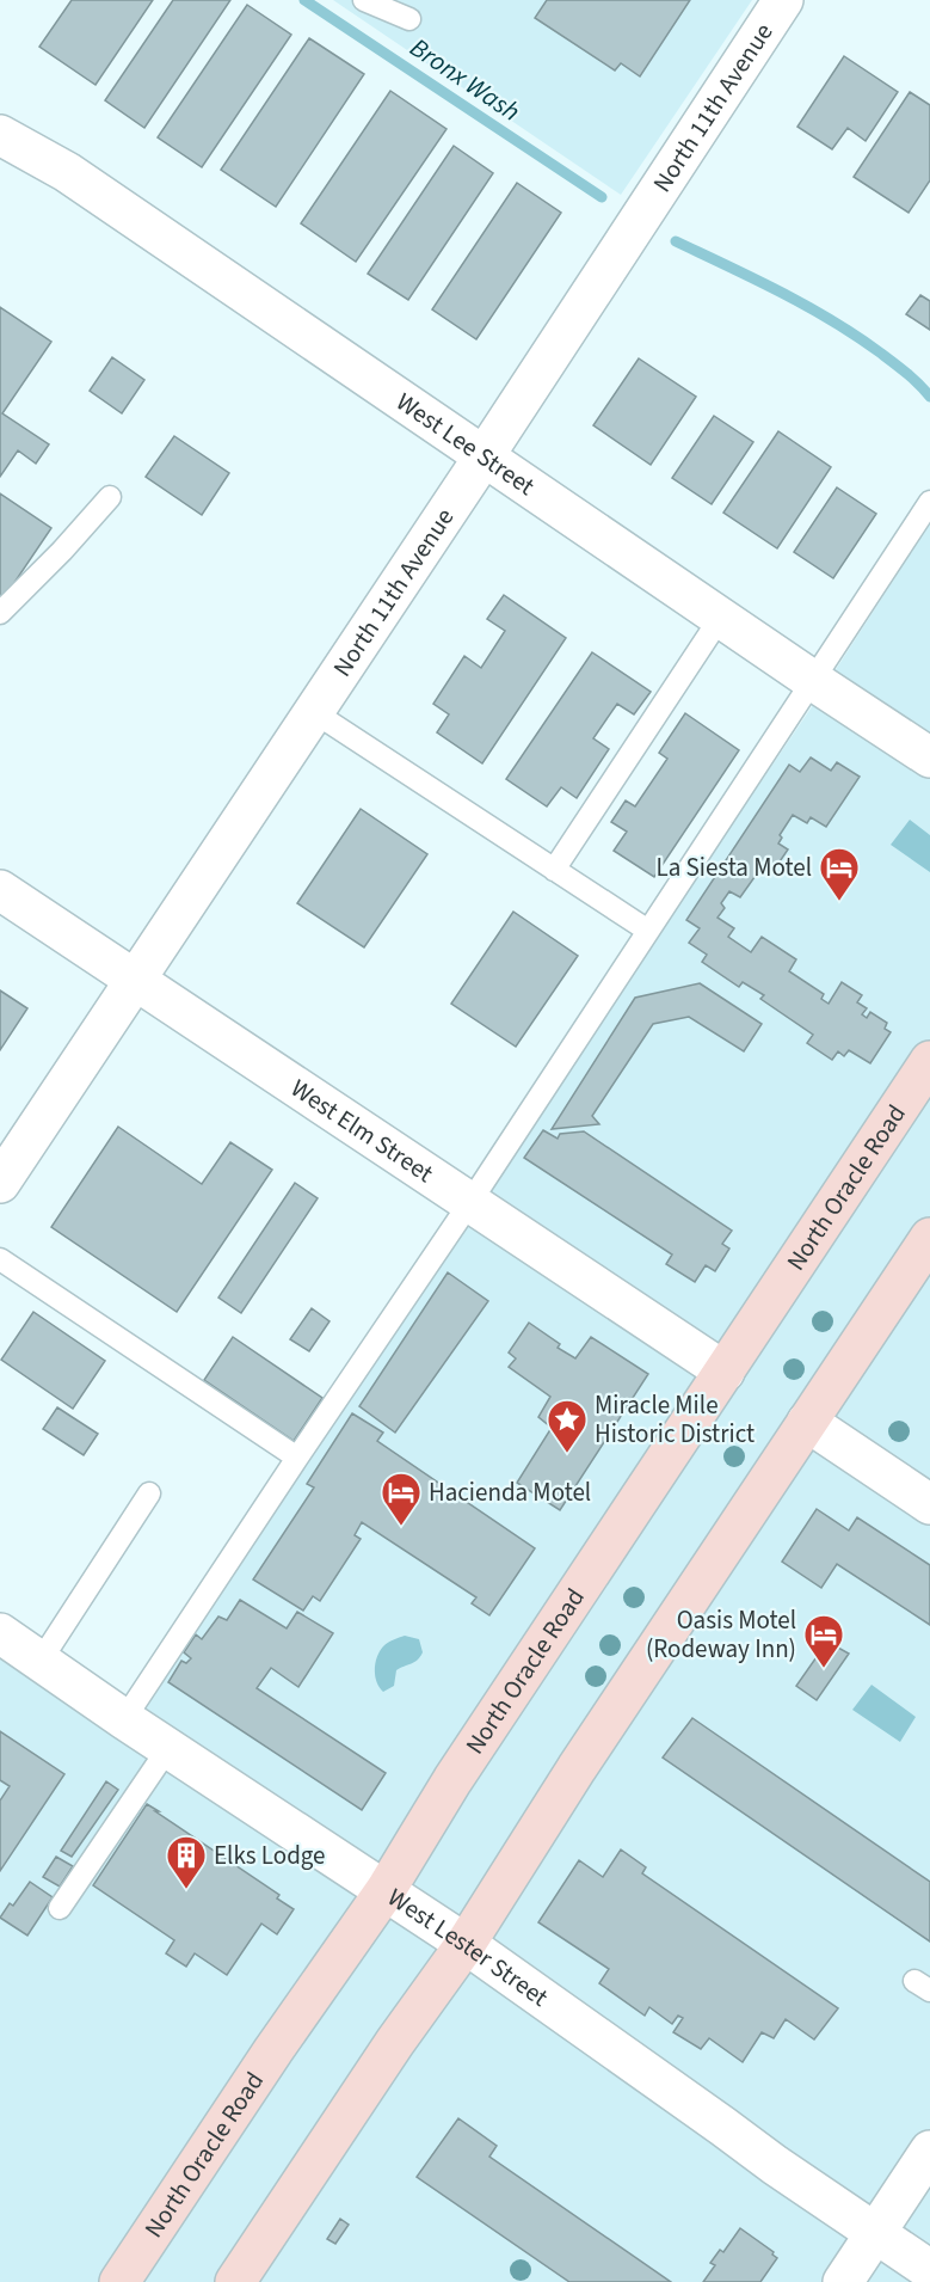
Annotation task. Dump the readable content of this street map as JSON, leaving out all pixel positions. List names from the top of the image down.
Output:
{
  "streets": {
    "main road": ["North Oracle Road"],
    "street": [
      "North 11th Avenue",
      "West Lee Street",
      "West Elm Street",
      "West Lester Street"
    ]
  },
  "crossings": [
    ["North 11th Avenue", "West Lee Street"],
    ["North 11th Avenue", "West Elm Street"],
    ["West Elm Street", "North Oracle Road"],
    ["North Oracle Road", "West Lester Street"]
  ],
  "water": ["Bronx Wash"],
  "places": {
    "hotel": ["La Siesta Motel", "Hacienda Motel", "Oasis Motel (Rodeway Inn)"],
    "place": ["Miracle Mile Historic District"],
    "building": ["Elks Lodge"]
  }
}
